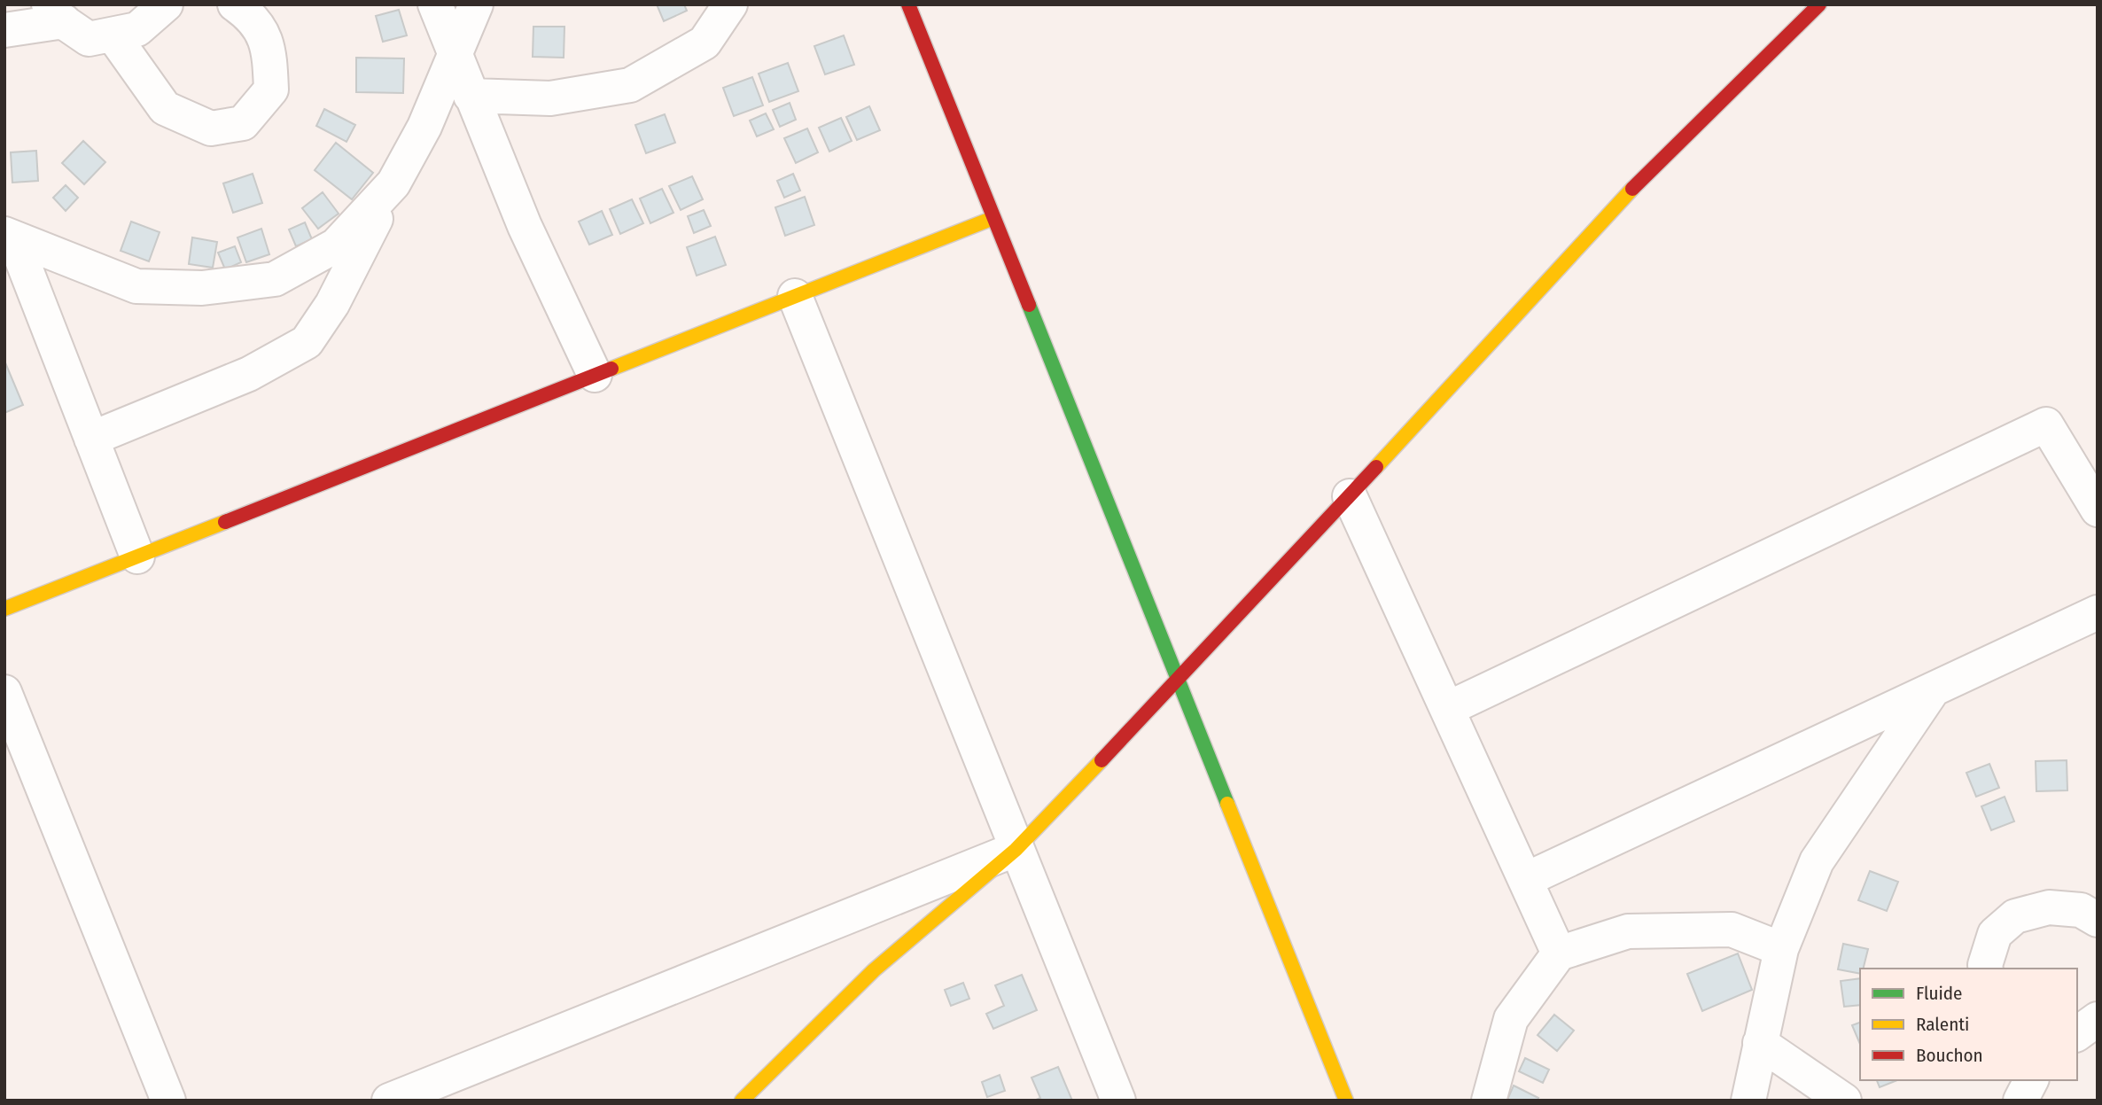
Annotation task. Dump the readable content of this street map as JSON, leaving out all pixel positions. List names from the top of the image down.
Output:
{
  "legend": ["Fluide", "Ralenti", "Bouchon"]
}
